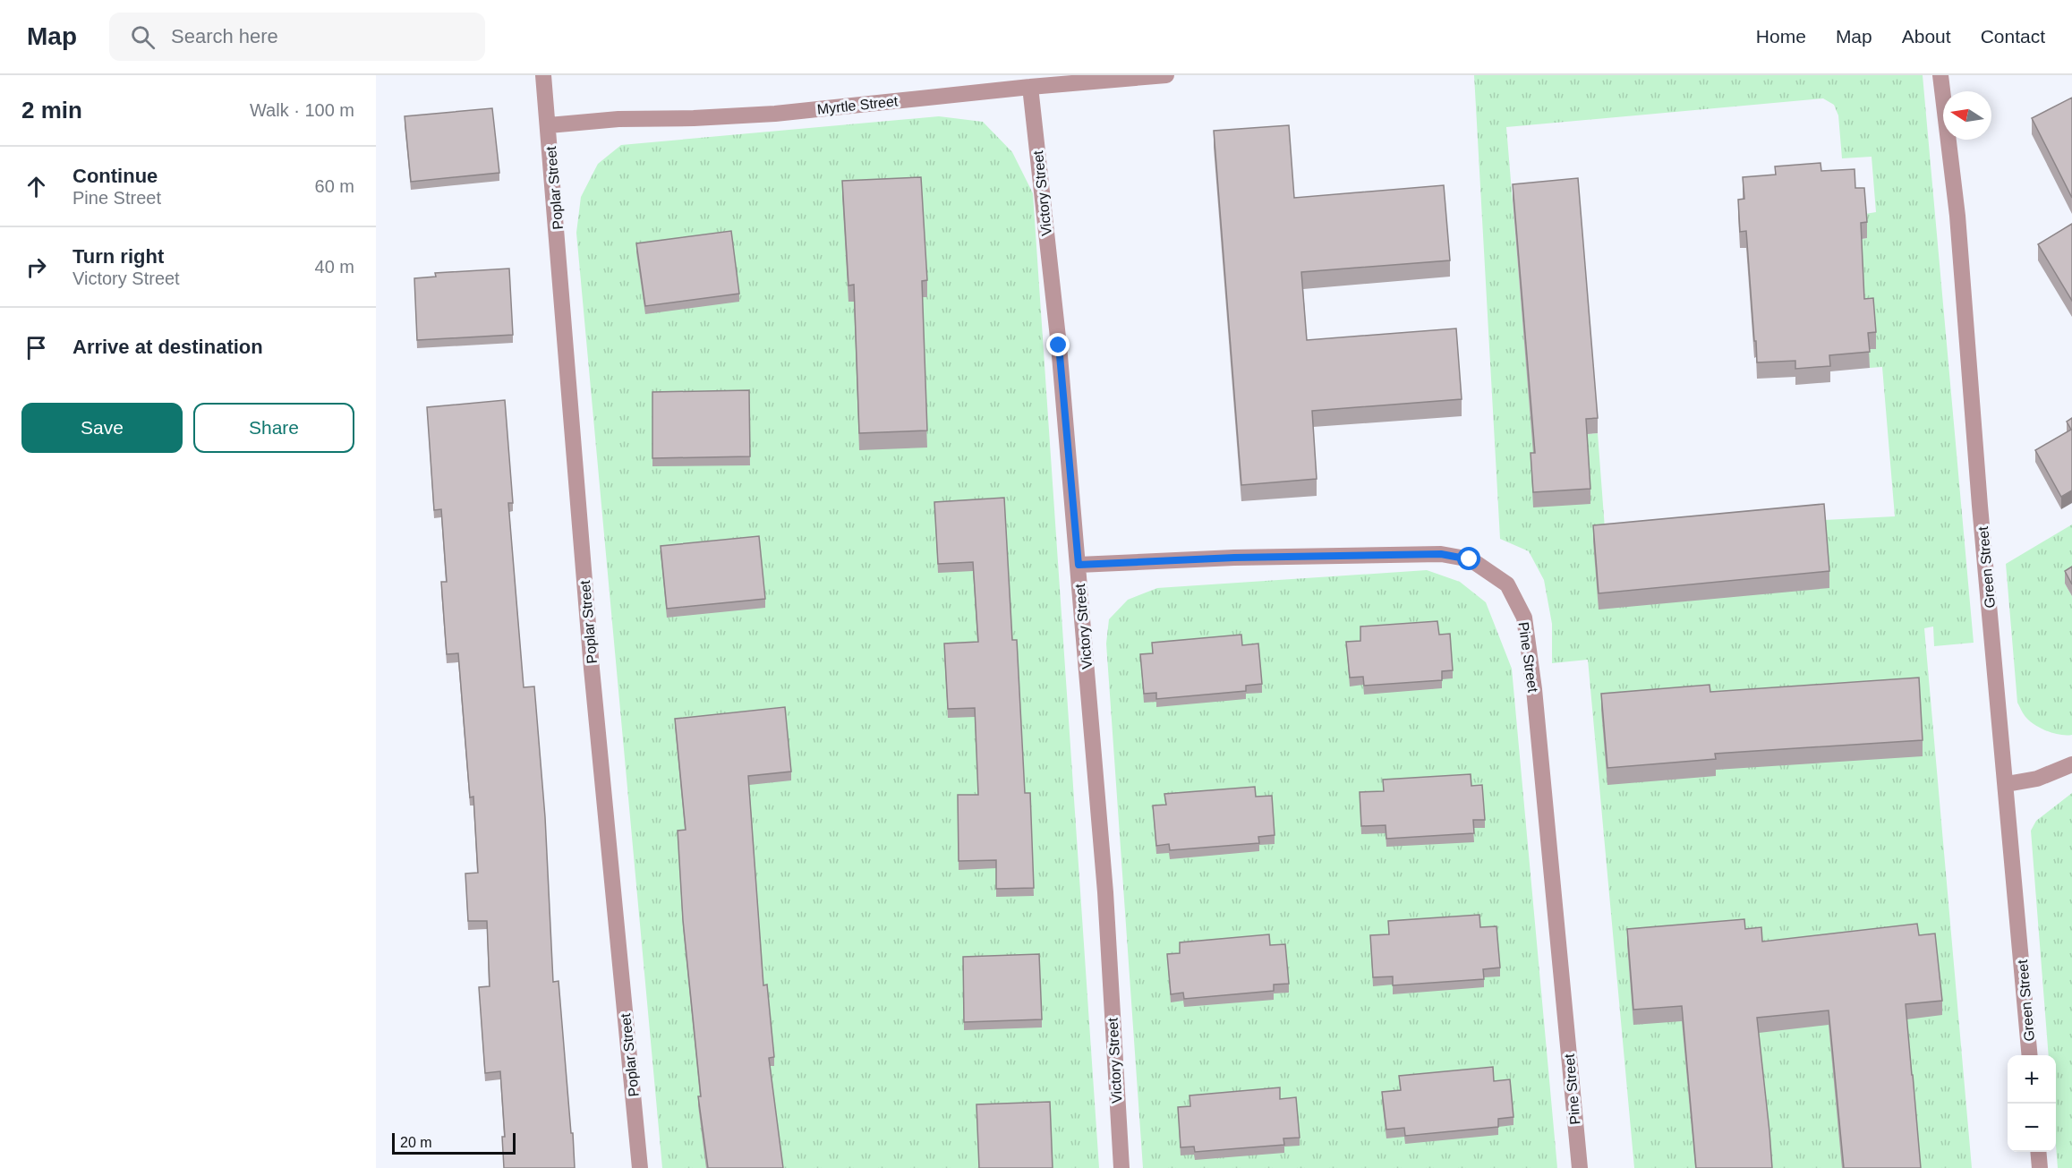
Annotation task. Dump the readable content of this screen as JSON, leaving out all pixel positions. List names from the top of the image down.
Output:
{
  "streets": {
    "street": [
      "Myrtle Street",
      "Poplar Street",
      "Victory Street",
      "Green Street",
      "Pine Street"
    ]
  },
  "crossings": [
    ["Myrtle Street", "Poplar Street"],
    ["Myrtle Street", "Victory Street"],
    ["Victory Street", "Pine Street"]
  ],
  "scale_bar": "20 m",
  "north": "left",
  "page": {
    "header": "Map",
    "search": "Search here",
    "nav": [
      "Home",
      "Map",
      "About",
      "Contact"
    ],
    "heading": ["2 min", "Walk · 100 m"],
    "list": [
      ["Continue", "Pine Street", "60 m"],
      ["Turn right", "Victory Street", "40 m"],
      "Arrive at destination"
    ],
    "buttons": ["Save", "Share"],
    "map_buttons": ["+", "−"],
    "scale": "20 m"
  }
}
